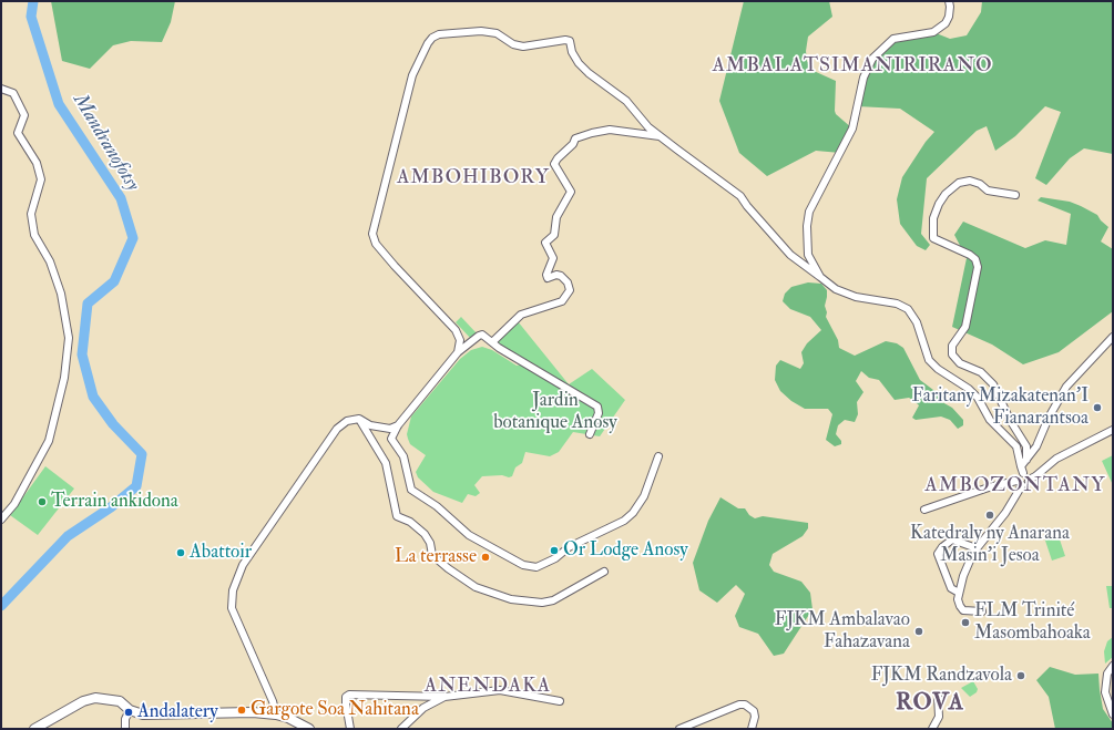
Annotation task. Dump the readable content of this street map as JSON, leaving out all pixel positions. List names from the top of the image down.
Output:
{
  "districts": [
    "AMBALATSIMANIRIRANO",
    "AMBOHIBORY",
    "AMBOZONTANY",
    "ANENDAKA",
    "ROVA"
  ],
  "water": ["Mandranofotsy"],
  "parks": ["Jardin botanique Anosy"],
  "places": [
    "Faritany Mizakatenan'I Fianarantsoa",
    "Terrain ankidona",
    "Katedraly ny Anarana Masin'i Jesoa",
    "Or Lodge Anosy",
    "Abattoir",
    "La terrasse",
    "FLM Trinité Masombahoaka",
    "FJKM Ambalavao Fahazavana",
    "FJKM Randzavola",
    "Gargote Soa Nahitana",
    "Andalatery"
  ]
}
